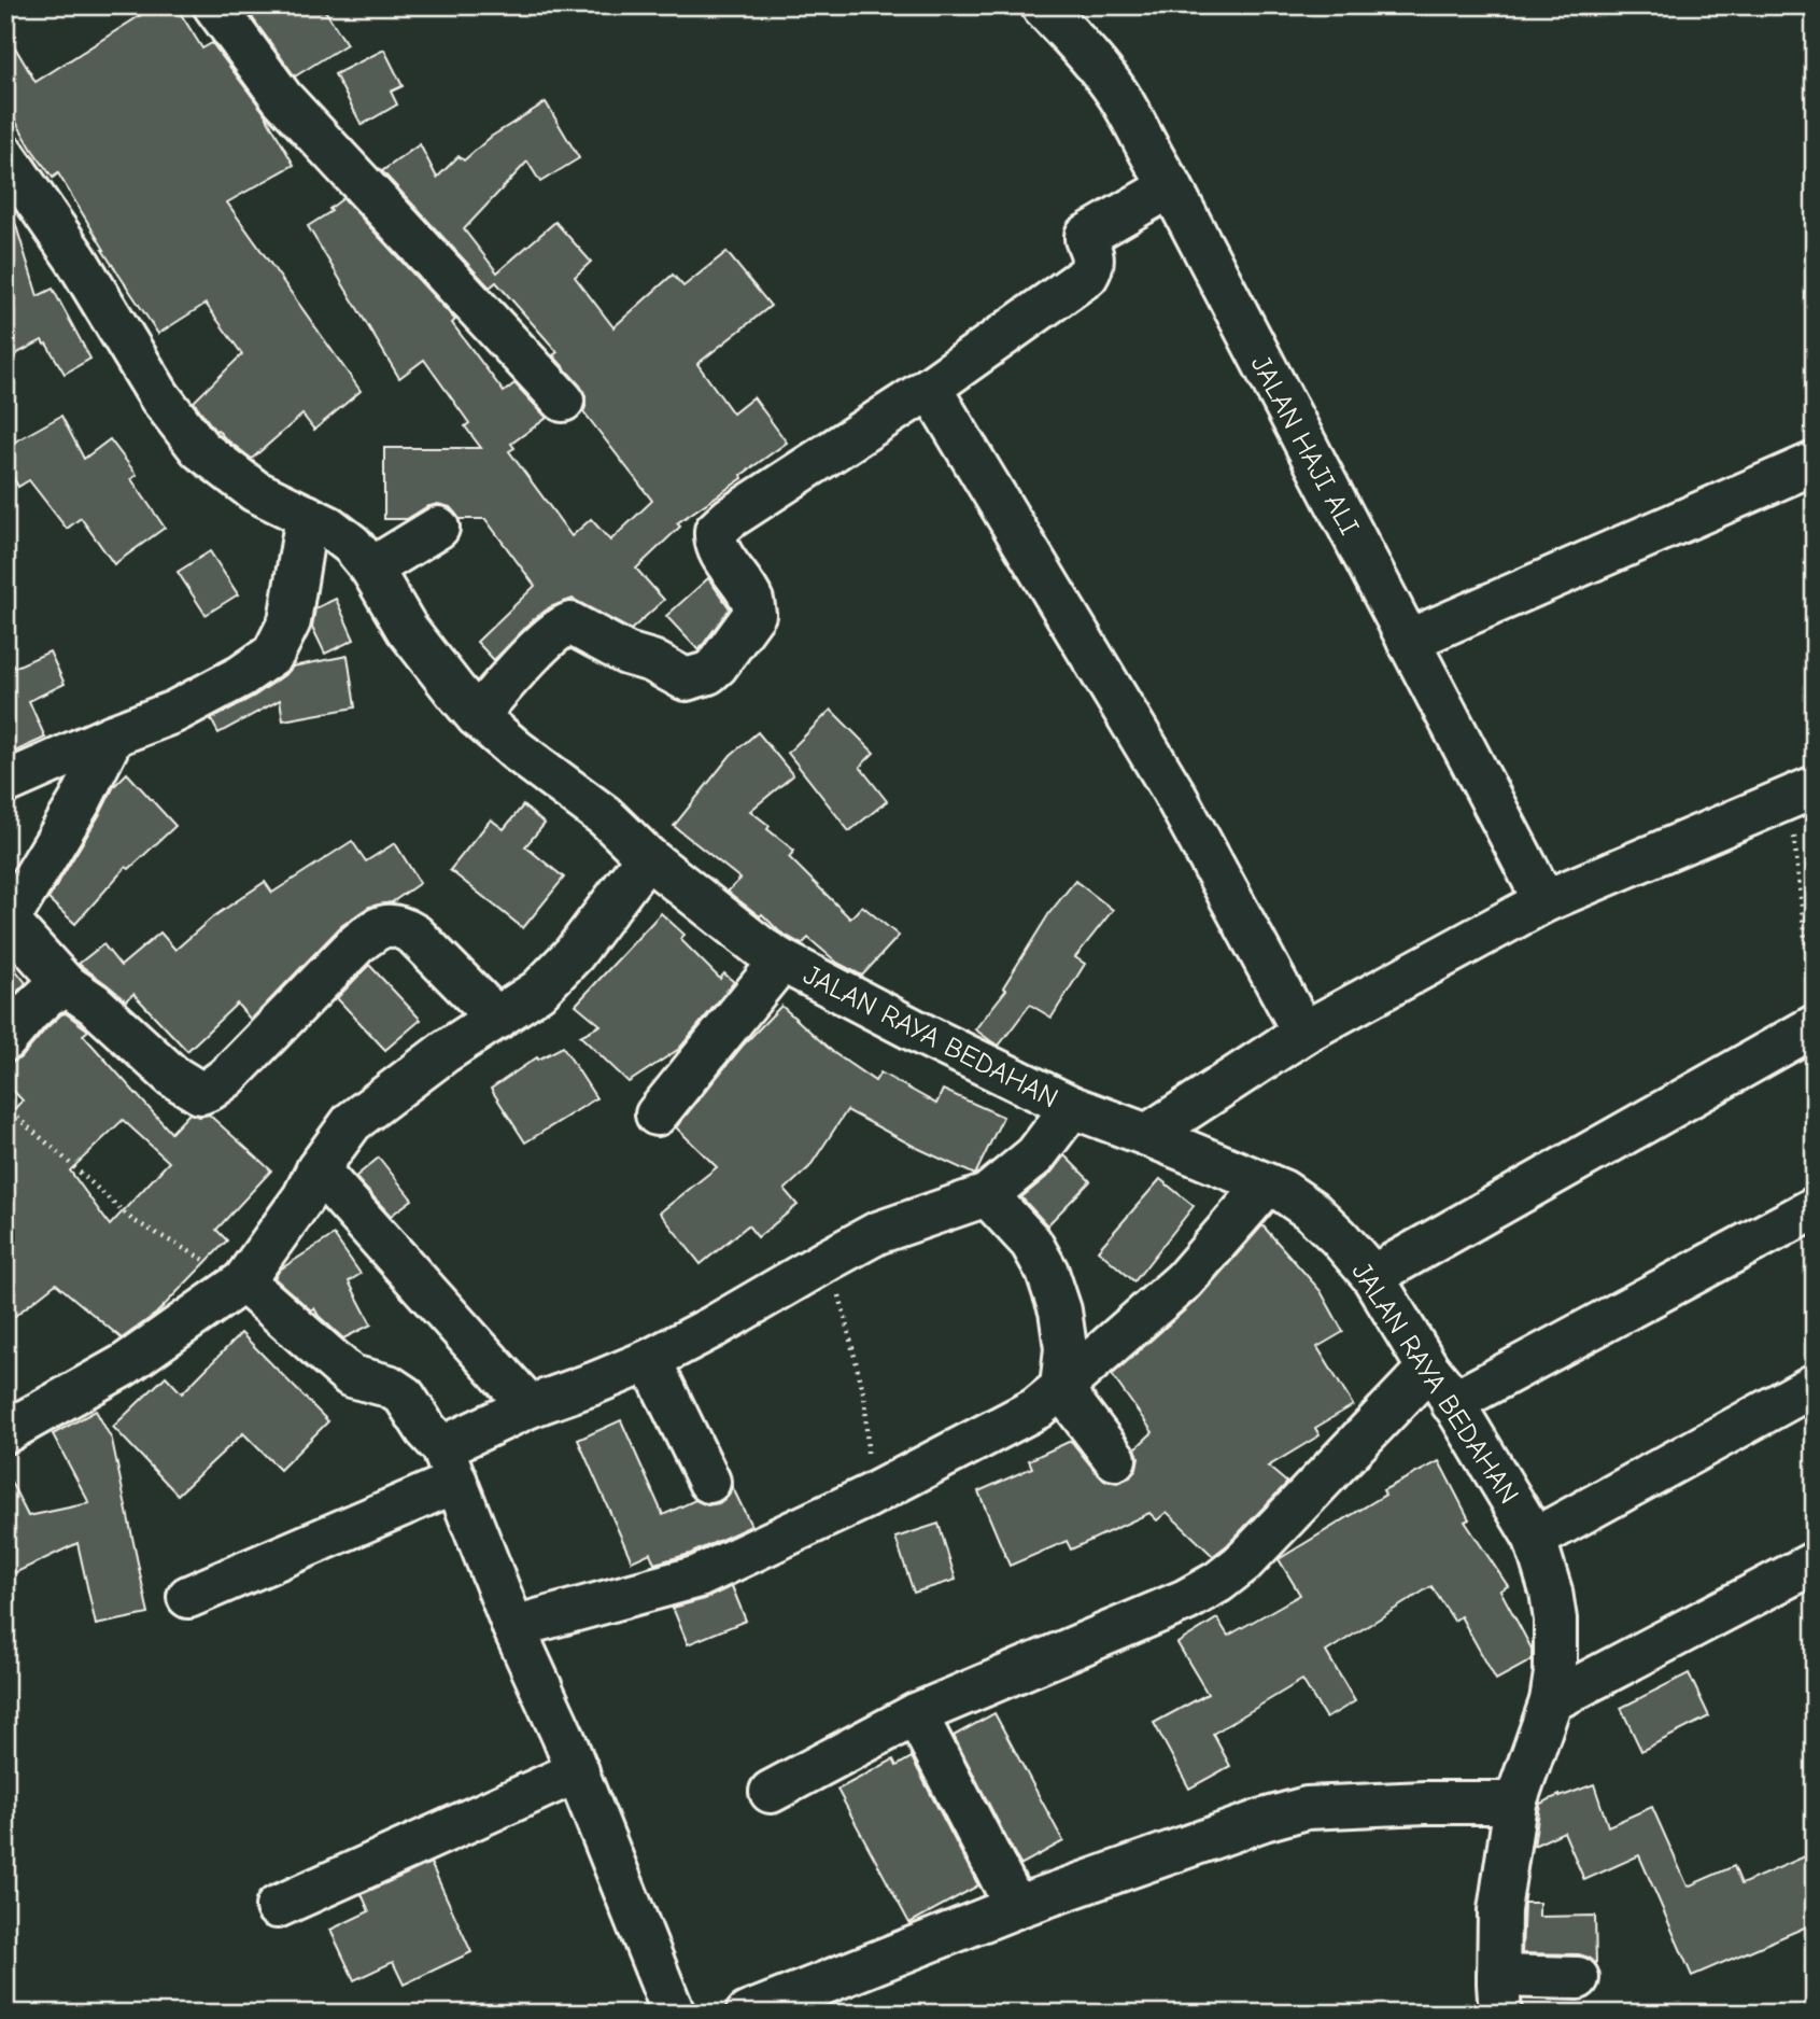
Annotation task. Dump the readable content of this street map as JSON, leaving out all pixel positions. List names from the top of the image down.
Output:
{
  "streets": {
    "street": ["JALAN HAJI ALI", "JALAN RAYA BEDAHAN"]
  }
}
